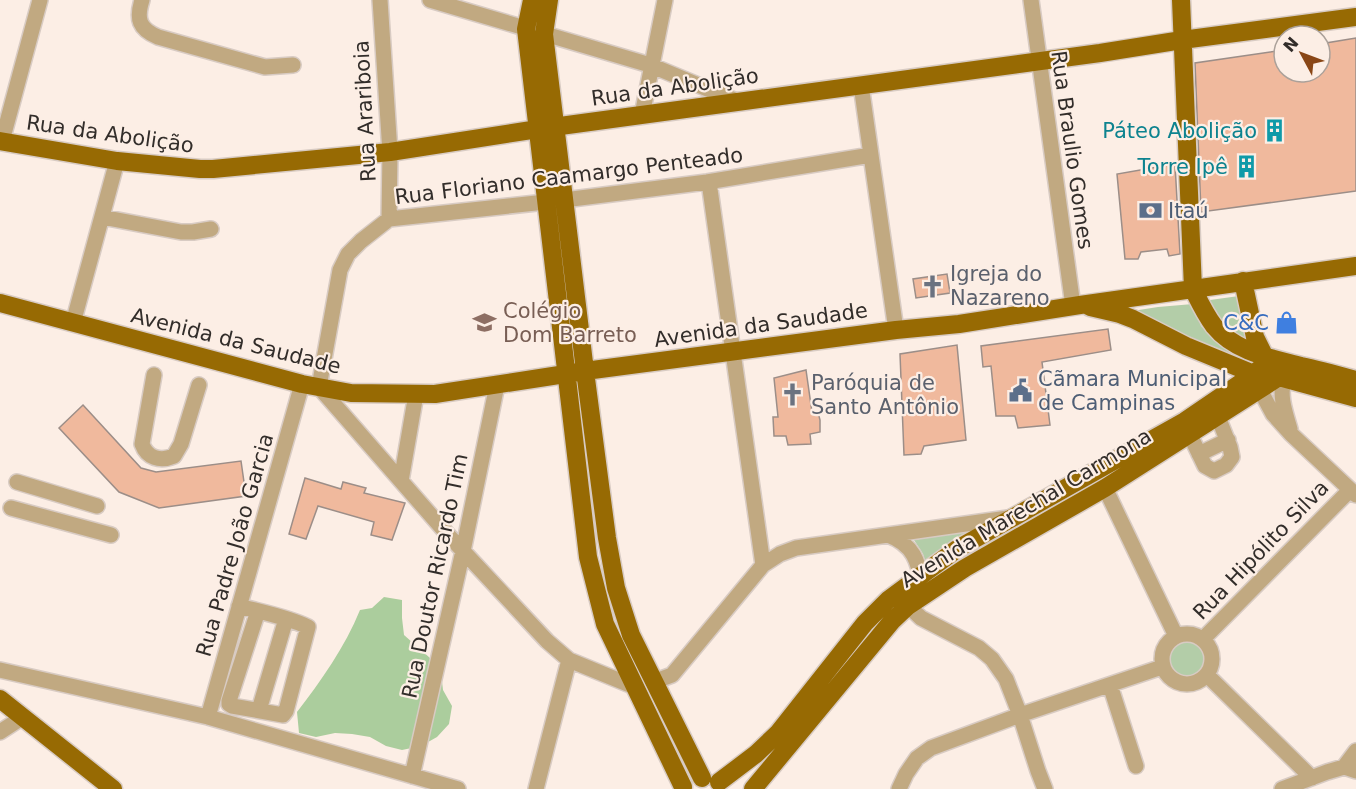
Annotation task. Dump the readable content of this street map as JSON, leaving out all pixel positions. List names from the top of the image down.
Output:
{
  "streets": {
    "main road": ["Rua da Abolição", "Avenida da Saudade", "Avenida Marechal Carmona"],
    "street": [
      "Rua Arariboia",
      "Rua Braulio Gomes",
      "Rua Floriano Caamargo Penteado",
      "Rua Padre João Garcia",
      "Rua Hipólito Silva",
      "Rua Doutor Ricardo Tim"
    ]
  },
  "crossings": [
    ["Rua da Abolição", "Rua Arariboia"],
    ["Rua da Abolição", "Rua Braulio Gomes"],
    ["Rua Arariboia", "Rua Floriano Caamargo Penteado"],
    ["Rua Braulio Gomes", "Avenida da Saudade"],
    ["Rua Floriano Caamargo Penteado", "Avenida da Saudade"],
    ["Rua Floriano Caamargo Penteado", "Rua Padre João Garcia"],
    ["Avenida da Saudade", "Rua Padre João Garcia"],
    ["Avenida da Saudade", "Rua Doutor Ricardo Tim"]
  ],
  "places": {
    "building": ["Páteo Abolição", "Torre Ipê"],
    "bank": ["Itaú"],
    "church": ["Igreja do Nazareno", "Paróquia de Santo Antônio"],
    "school or university": ["Colégio Dom Barreto"],
    "shop": ["C&C"],
    "public building": ["Cãmara Municipal de Campinas"]
  },
  "north": "top left"
}
